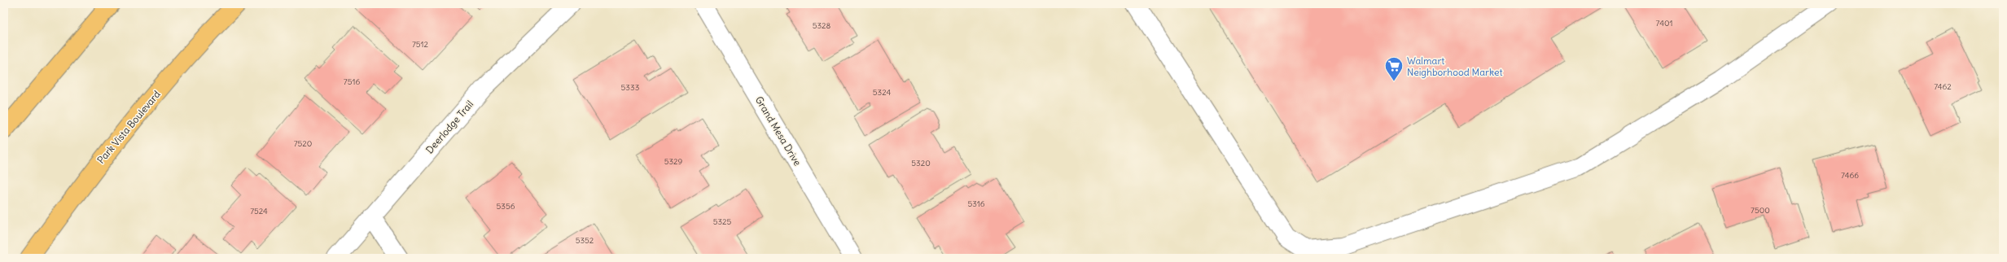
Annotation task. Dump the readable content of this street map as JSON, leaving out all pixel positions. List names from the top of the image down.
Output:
{
  "streets": {
    "main road": ["Park Vista Boulevard"],
    "street": ["Deerlodge Trail", "Grand Mesa Drive"]
  },
  "places": {
    "supermarket": ["Walmart Neighborhood Market"]
  },
  "house_numbers": [
    "7401",
    "5328",
    "7512",
    "7516",
    "7462",
    "5333",
    "5324",
    "7520",
    "5329",
    "5320",
    "7466",
    "5316",
    "5356",
    "7500",
    "7524",
    "5325",
    "5352"
  ]
}
